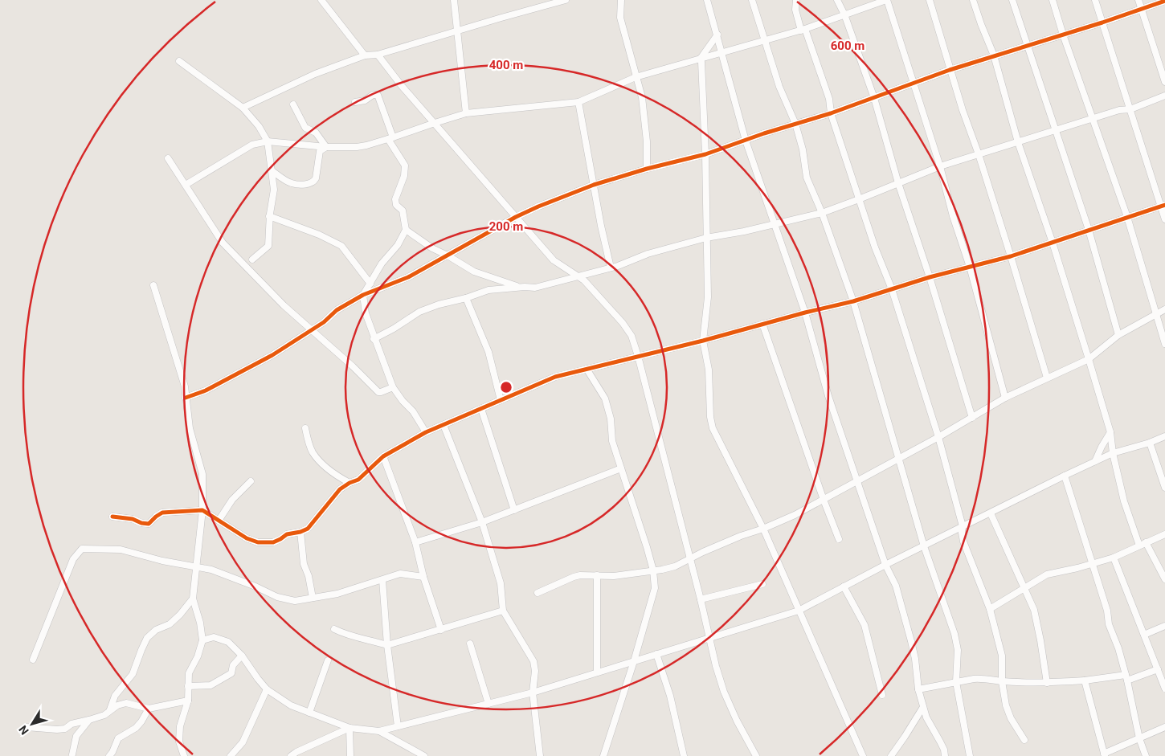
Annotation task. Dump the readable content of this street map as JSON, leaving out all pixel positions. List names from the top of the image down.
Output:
{
  "north": "bottom left",
  "rings": ["600 m", "400 m", "200 m"]
}
